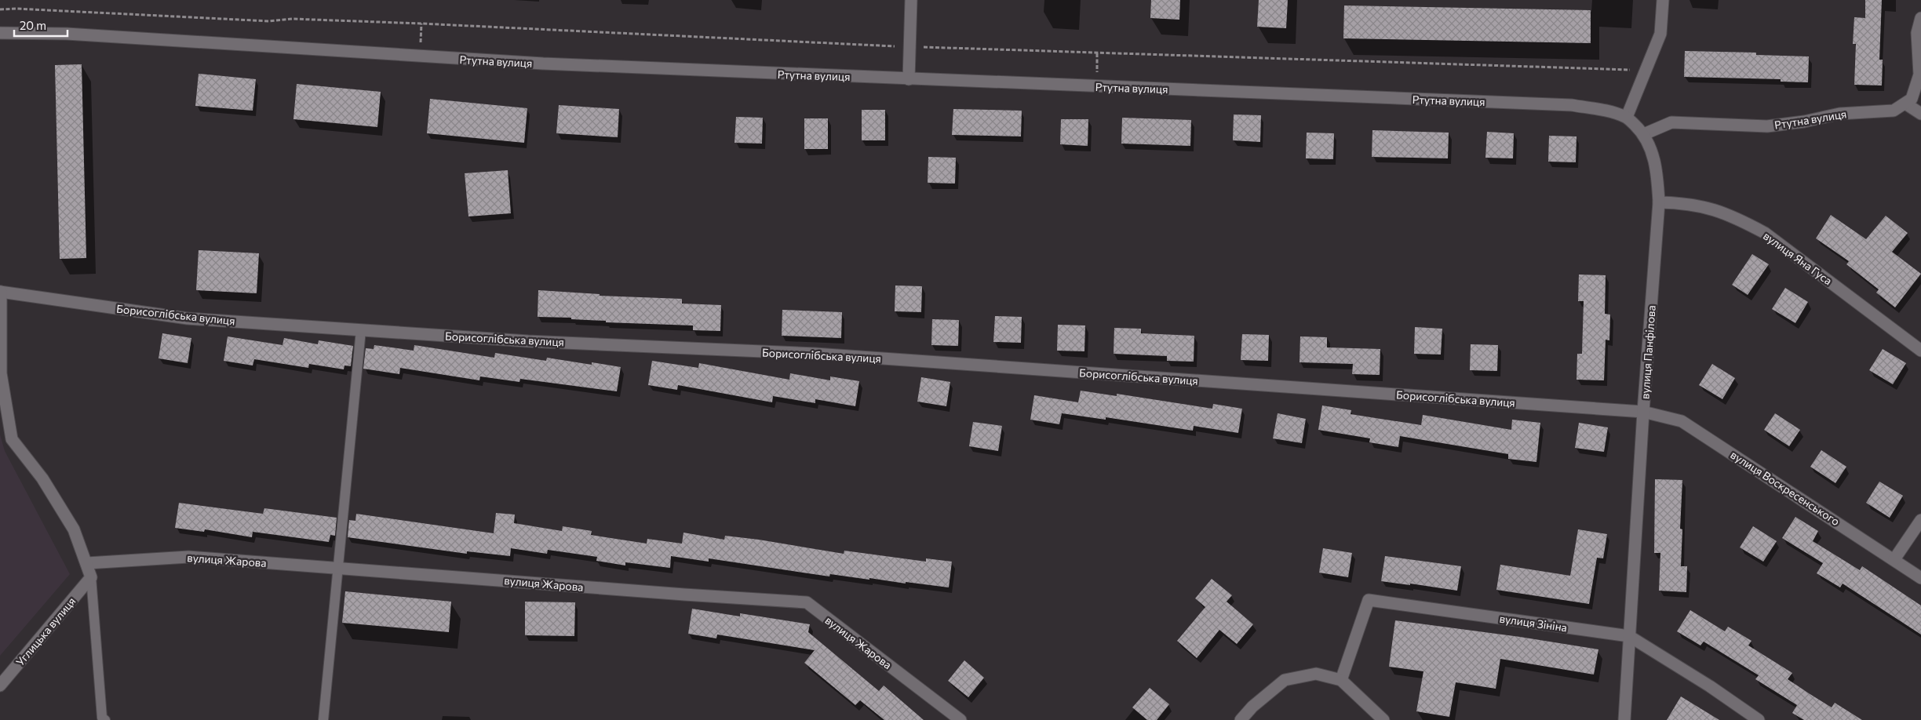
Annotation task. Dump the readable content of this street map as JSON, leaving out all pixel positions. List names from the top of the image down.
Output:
{
  "streets": {
    "street": [
      "Ртутна вулиця",
      "вулиця Яна Гуса",
      "Борисоглібська вулиця",
      "вулиця Панфілова",
      "вулиця Воскресенського",
      "вулиця Жарова",
      "вулиця Зініна",
      "Углицька вулиця"
    ]
  },
  "crossings": [
    ["Ртутна вулиця", "вулиця Панфілова"],
    ["вулиця Яна Гуса", "вулиця Панфілова"],
    ["Борисоглібська вулиця", "вулиця Панфілова"],
    ["Борисоглібська вулиця", "вулиця Воскресенського"],
    ["вулиця Панфілова", "вулиця Воскресенського"],
    ["вулиця Панфілова", "вулиця Зініна"]
  ],
  "scale_bar": "20 m"
}
